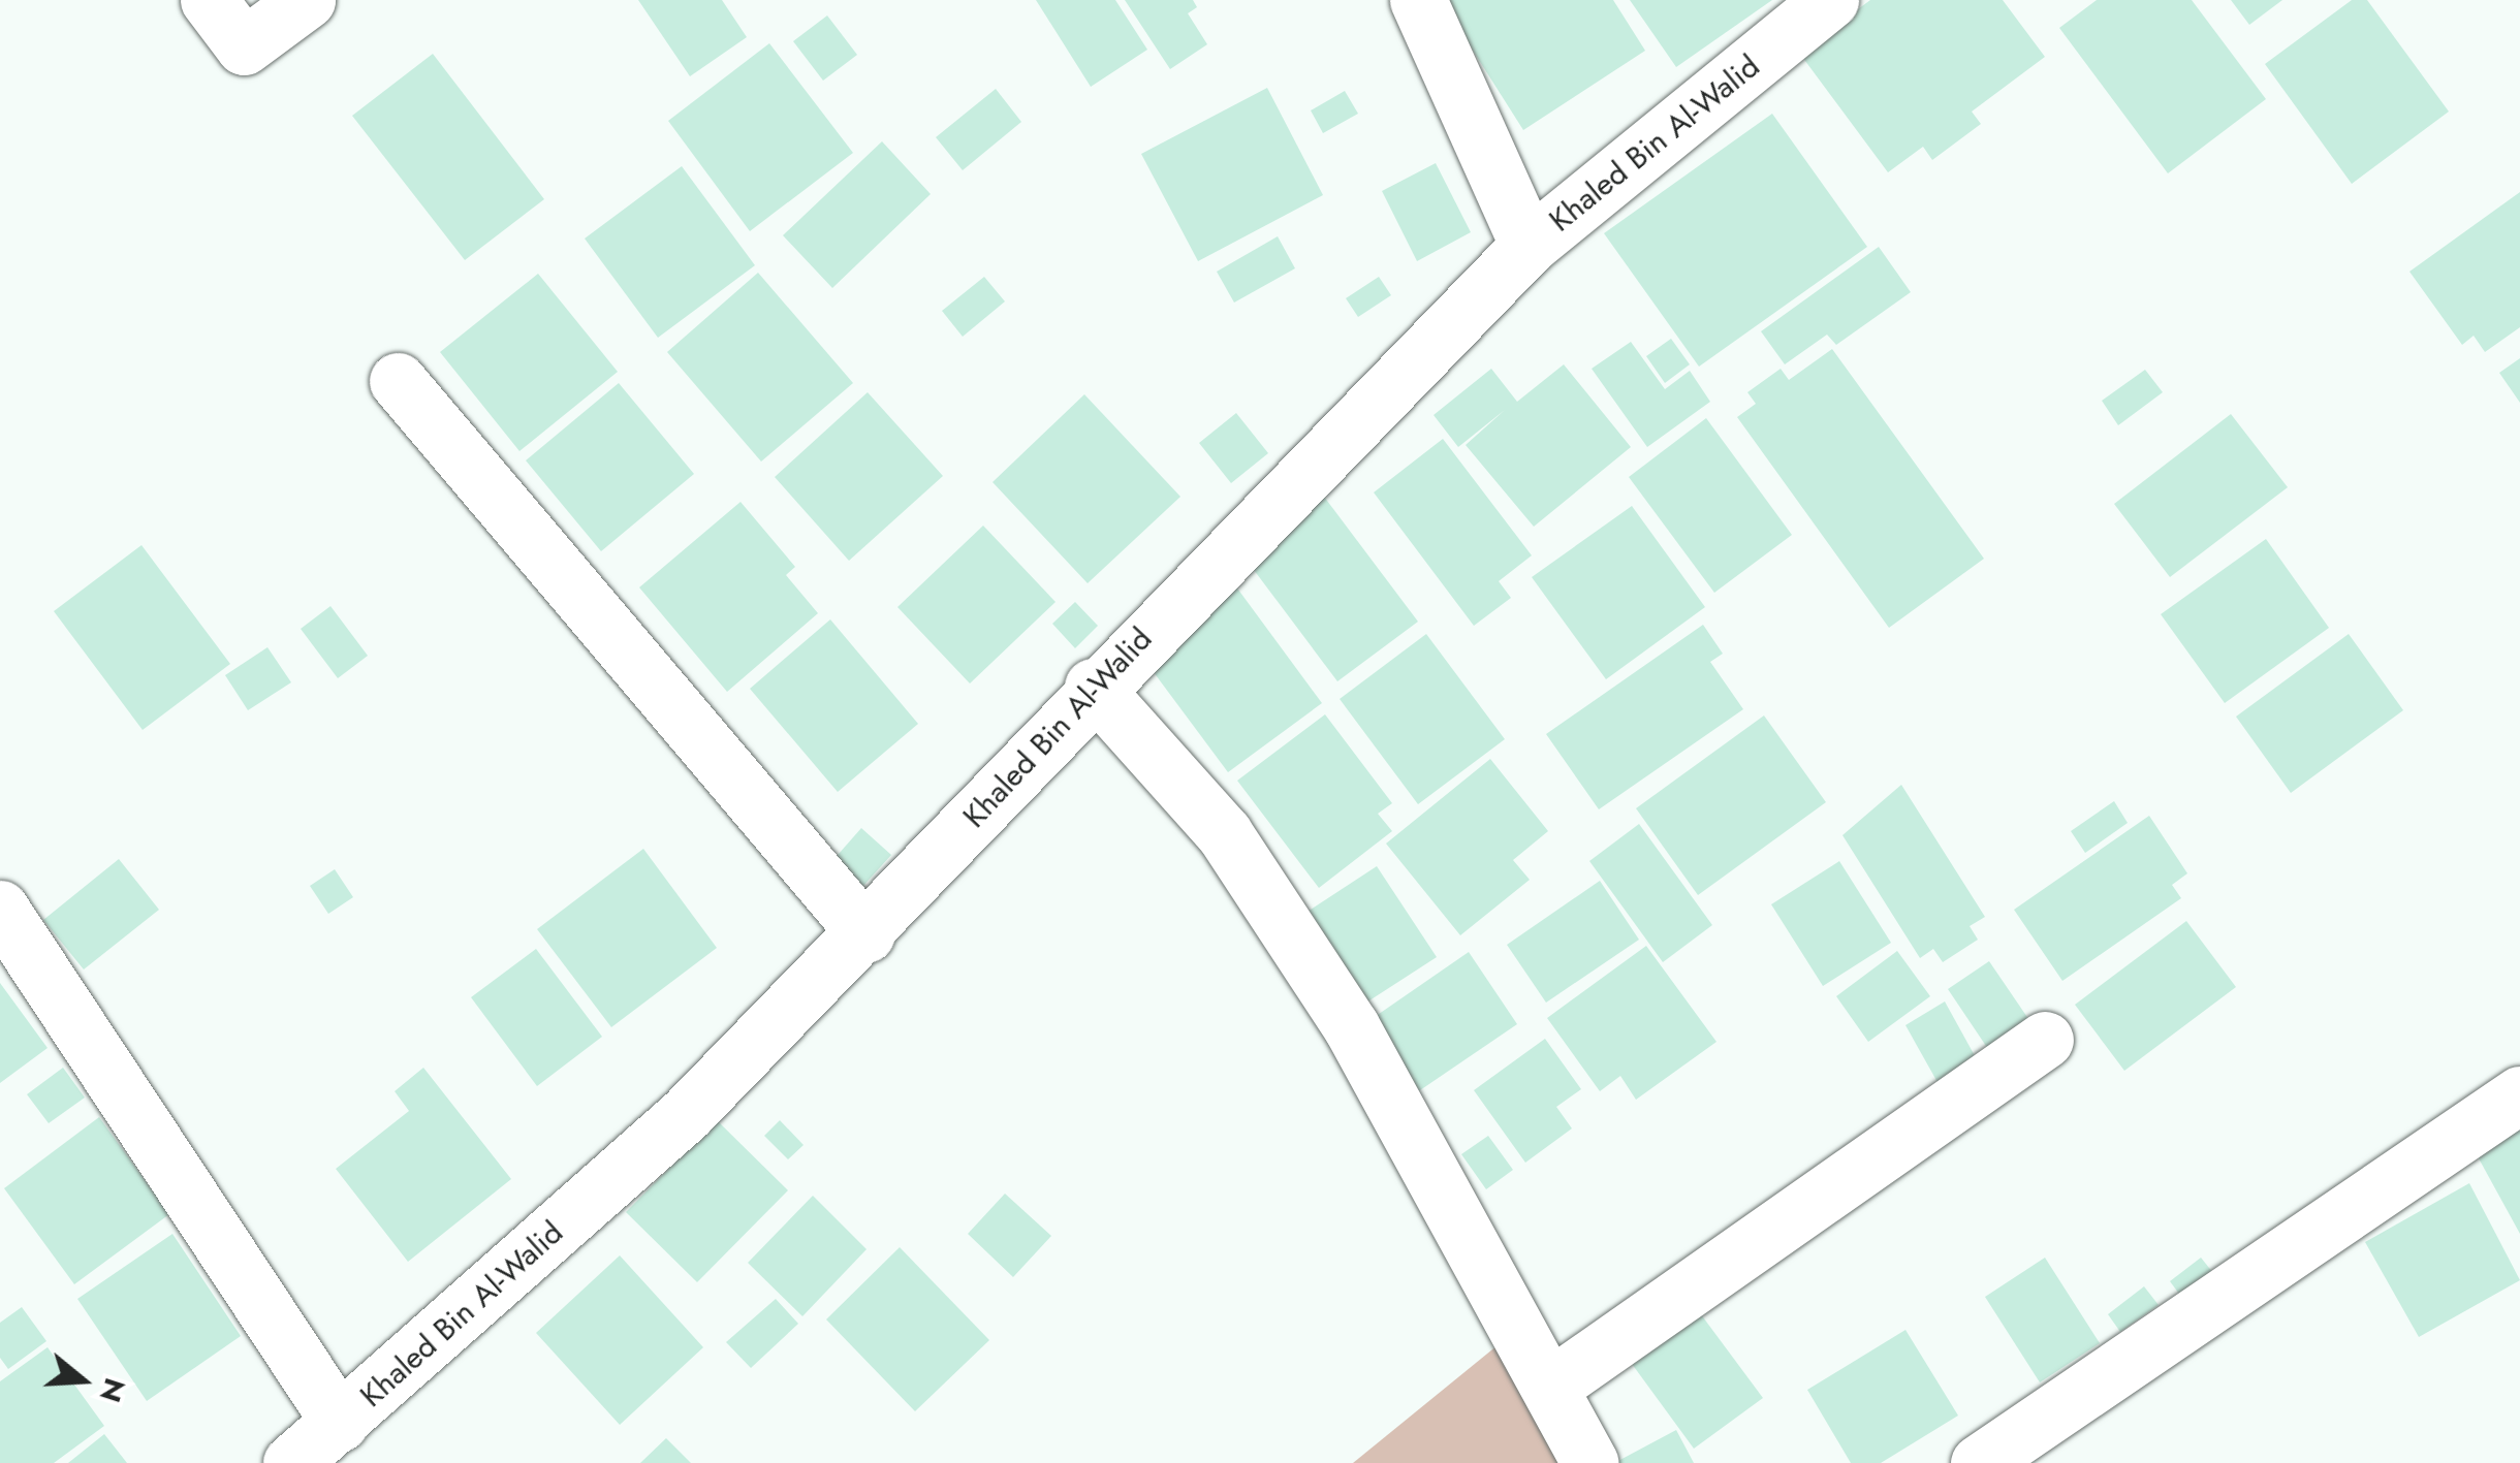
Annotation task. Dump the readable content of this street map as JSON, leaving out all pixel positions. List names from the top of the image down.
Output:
{
  "streets": {
    "street": ["Khaled Bin Al-Walid"]
  },
  "north": "right"
}
